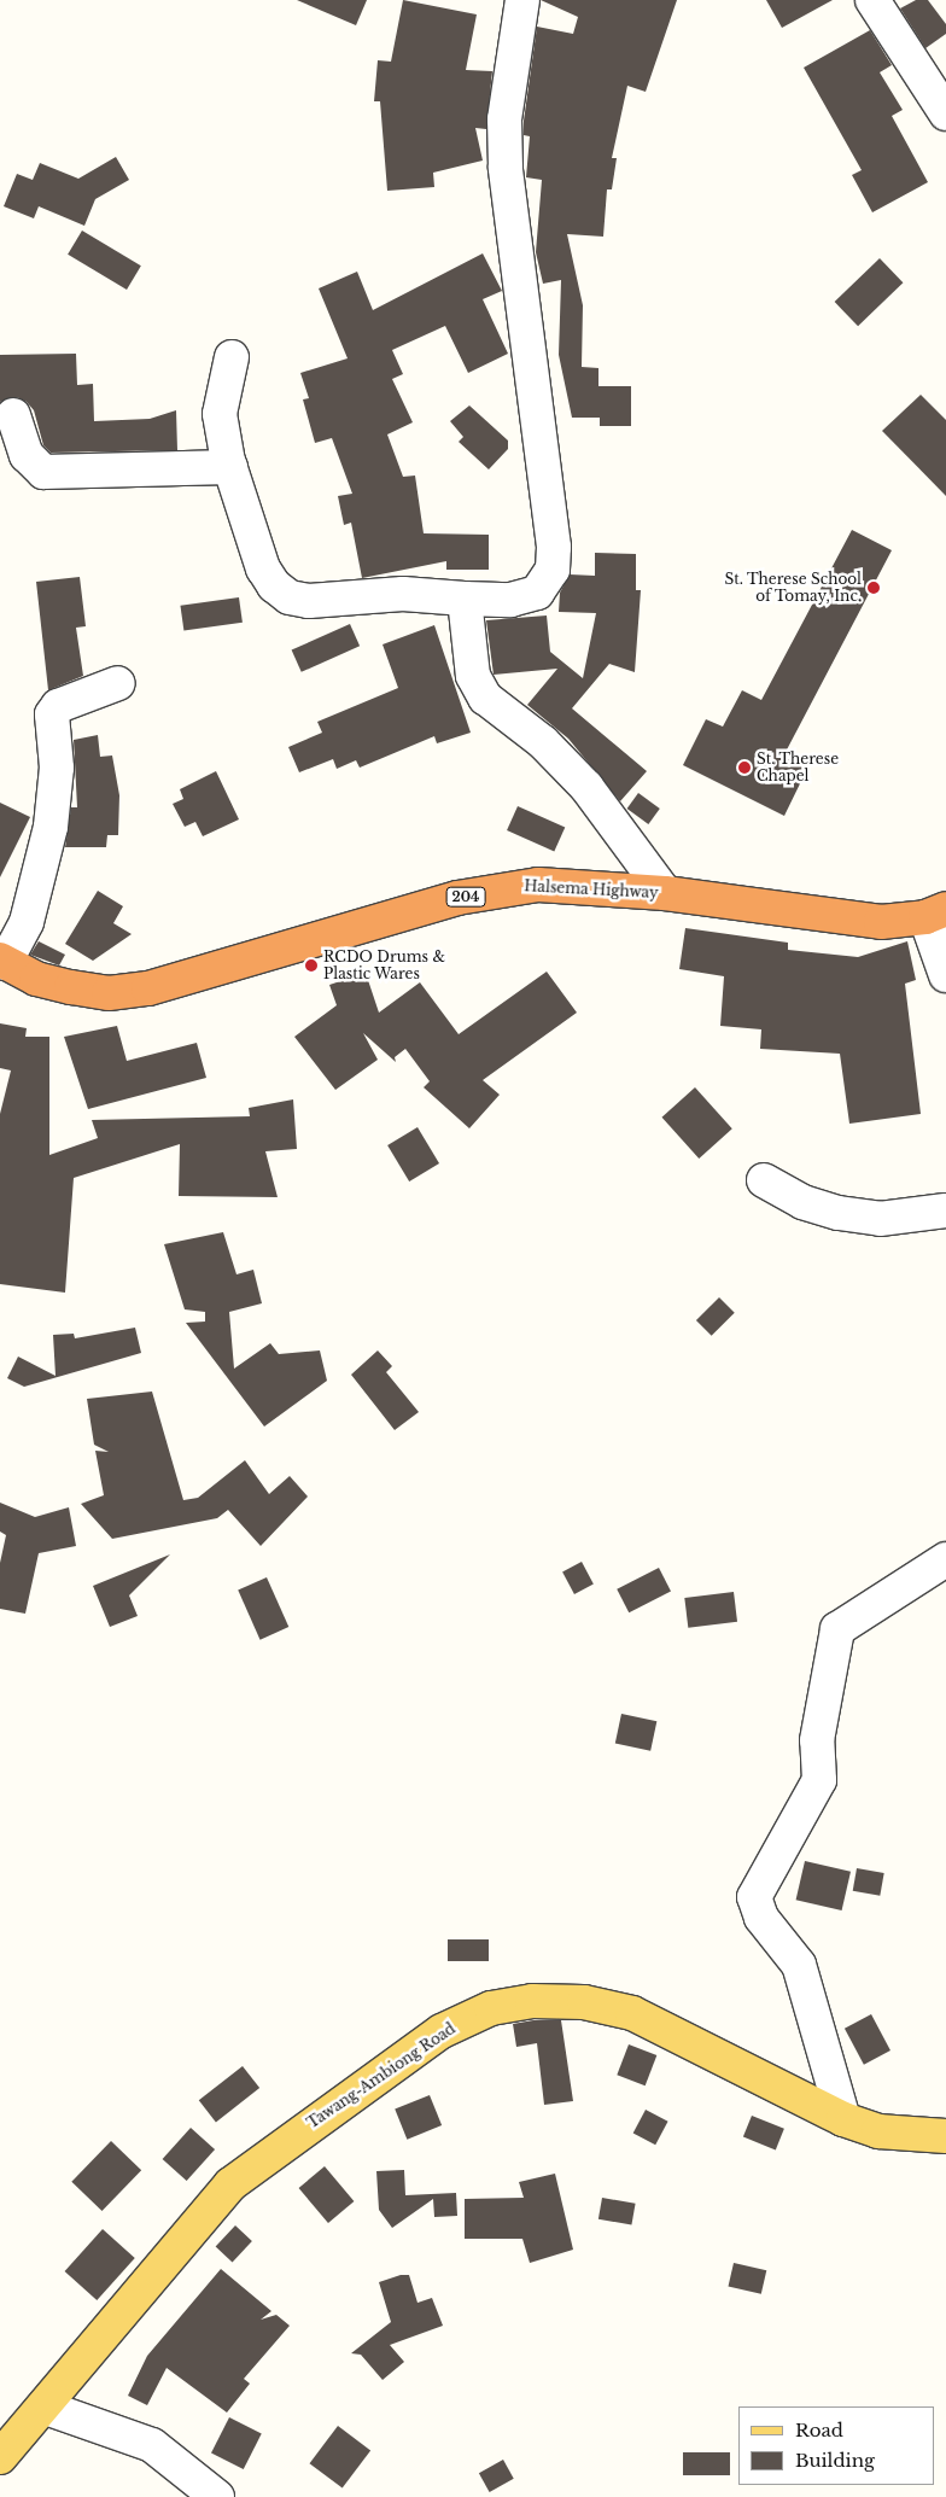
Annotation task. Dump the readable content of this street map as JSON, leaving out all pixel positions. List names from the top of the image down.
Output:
{
  "streets": {
    "highway": ["Halsema Highway", "204"],
    "main road": ["Tawang-Ambiong Road"]
  },
  "places": ["St. Therese School of Tomay, Inc.", "St. Therese Chapel", "RCDO Drums & Plastic Wares"],
  "legend": ["Road", "Building"]
}
